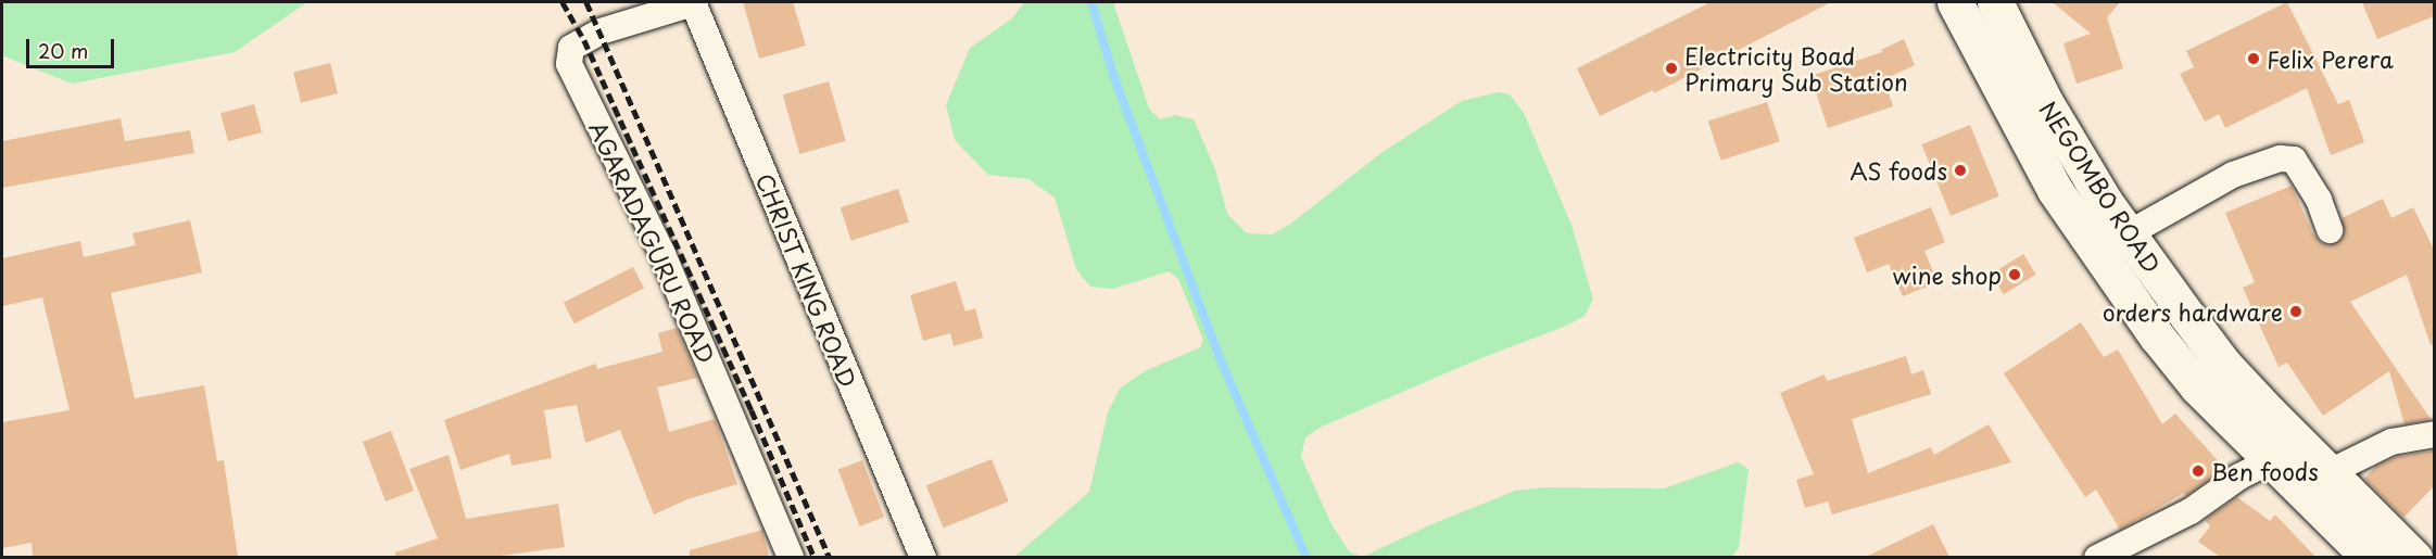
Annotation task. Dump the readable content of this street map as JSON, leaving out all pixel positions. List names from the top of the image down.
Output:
{
  "streets": {
    "highway": ["NEGOMBO ROAD"],
    "street": ["AGARADAGURU ROAD", "CHRIST KING ROAD"]
  },
  "crossings": [
    ["AGARADAGURU ROAD", "CHRIST KING ROAD"]
  ],
  "places": [
    "Felix Perera",
    "Electricity Boad Primary Sub Station",
    "AS foods",
    "wine shop",
    "orders hardware",
    "Ben foods"
  ],
  "scale_bar": "20 m"
}
